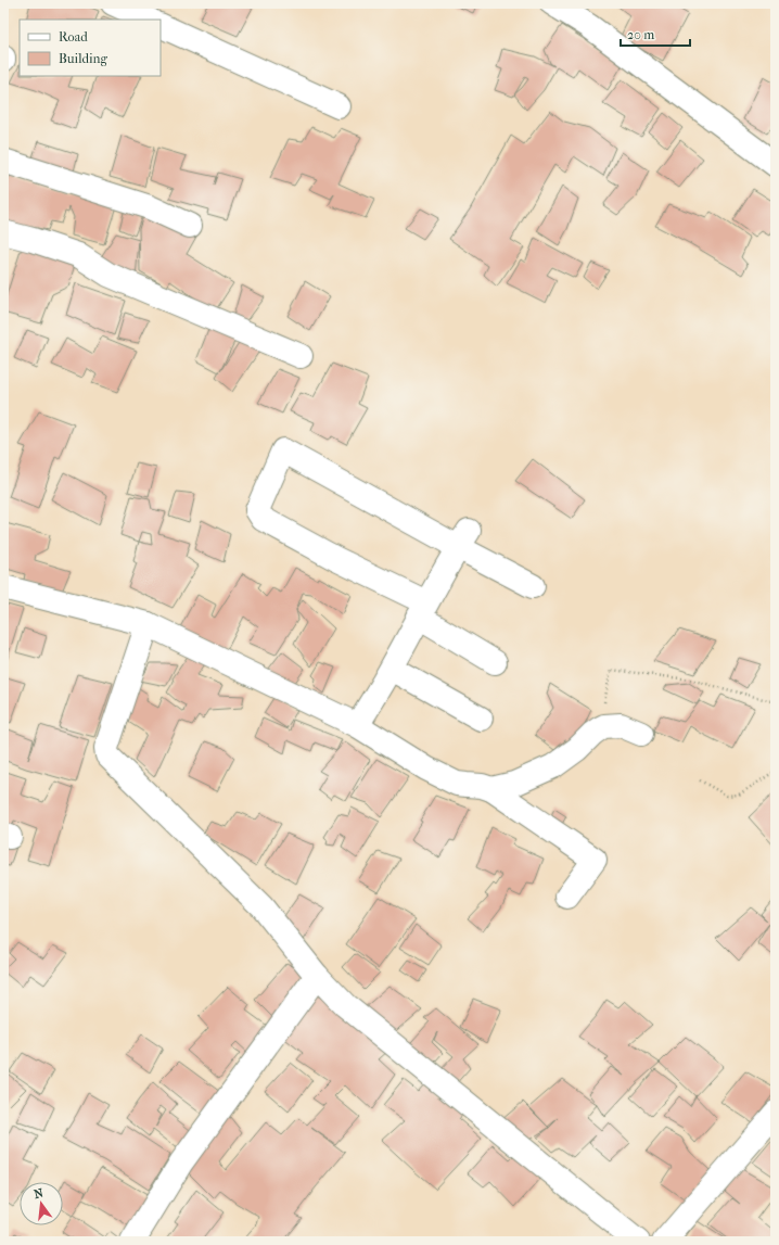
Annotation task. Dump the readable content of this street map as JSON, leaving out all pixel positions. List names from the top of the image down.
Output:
{
  "legend": ["Road", "Building"],
  "scale_bar": "20 m",
  "north": "top"
}
